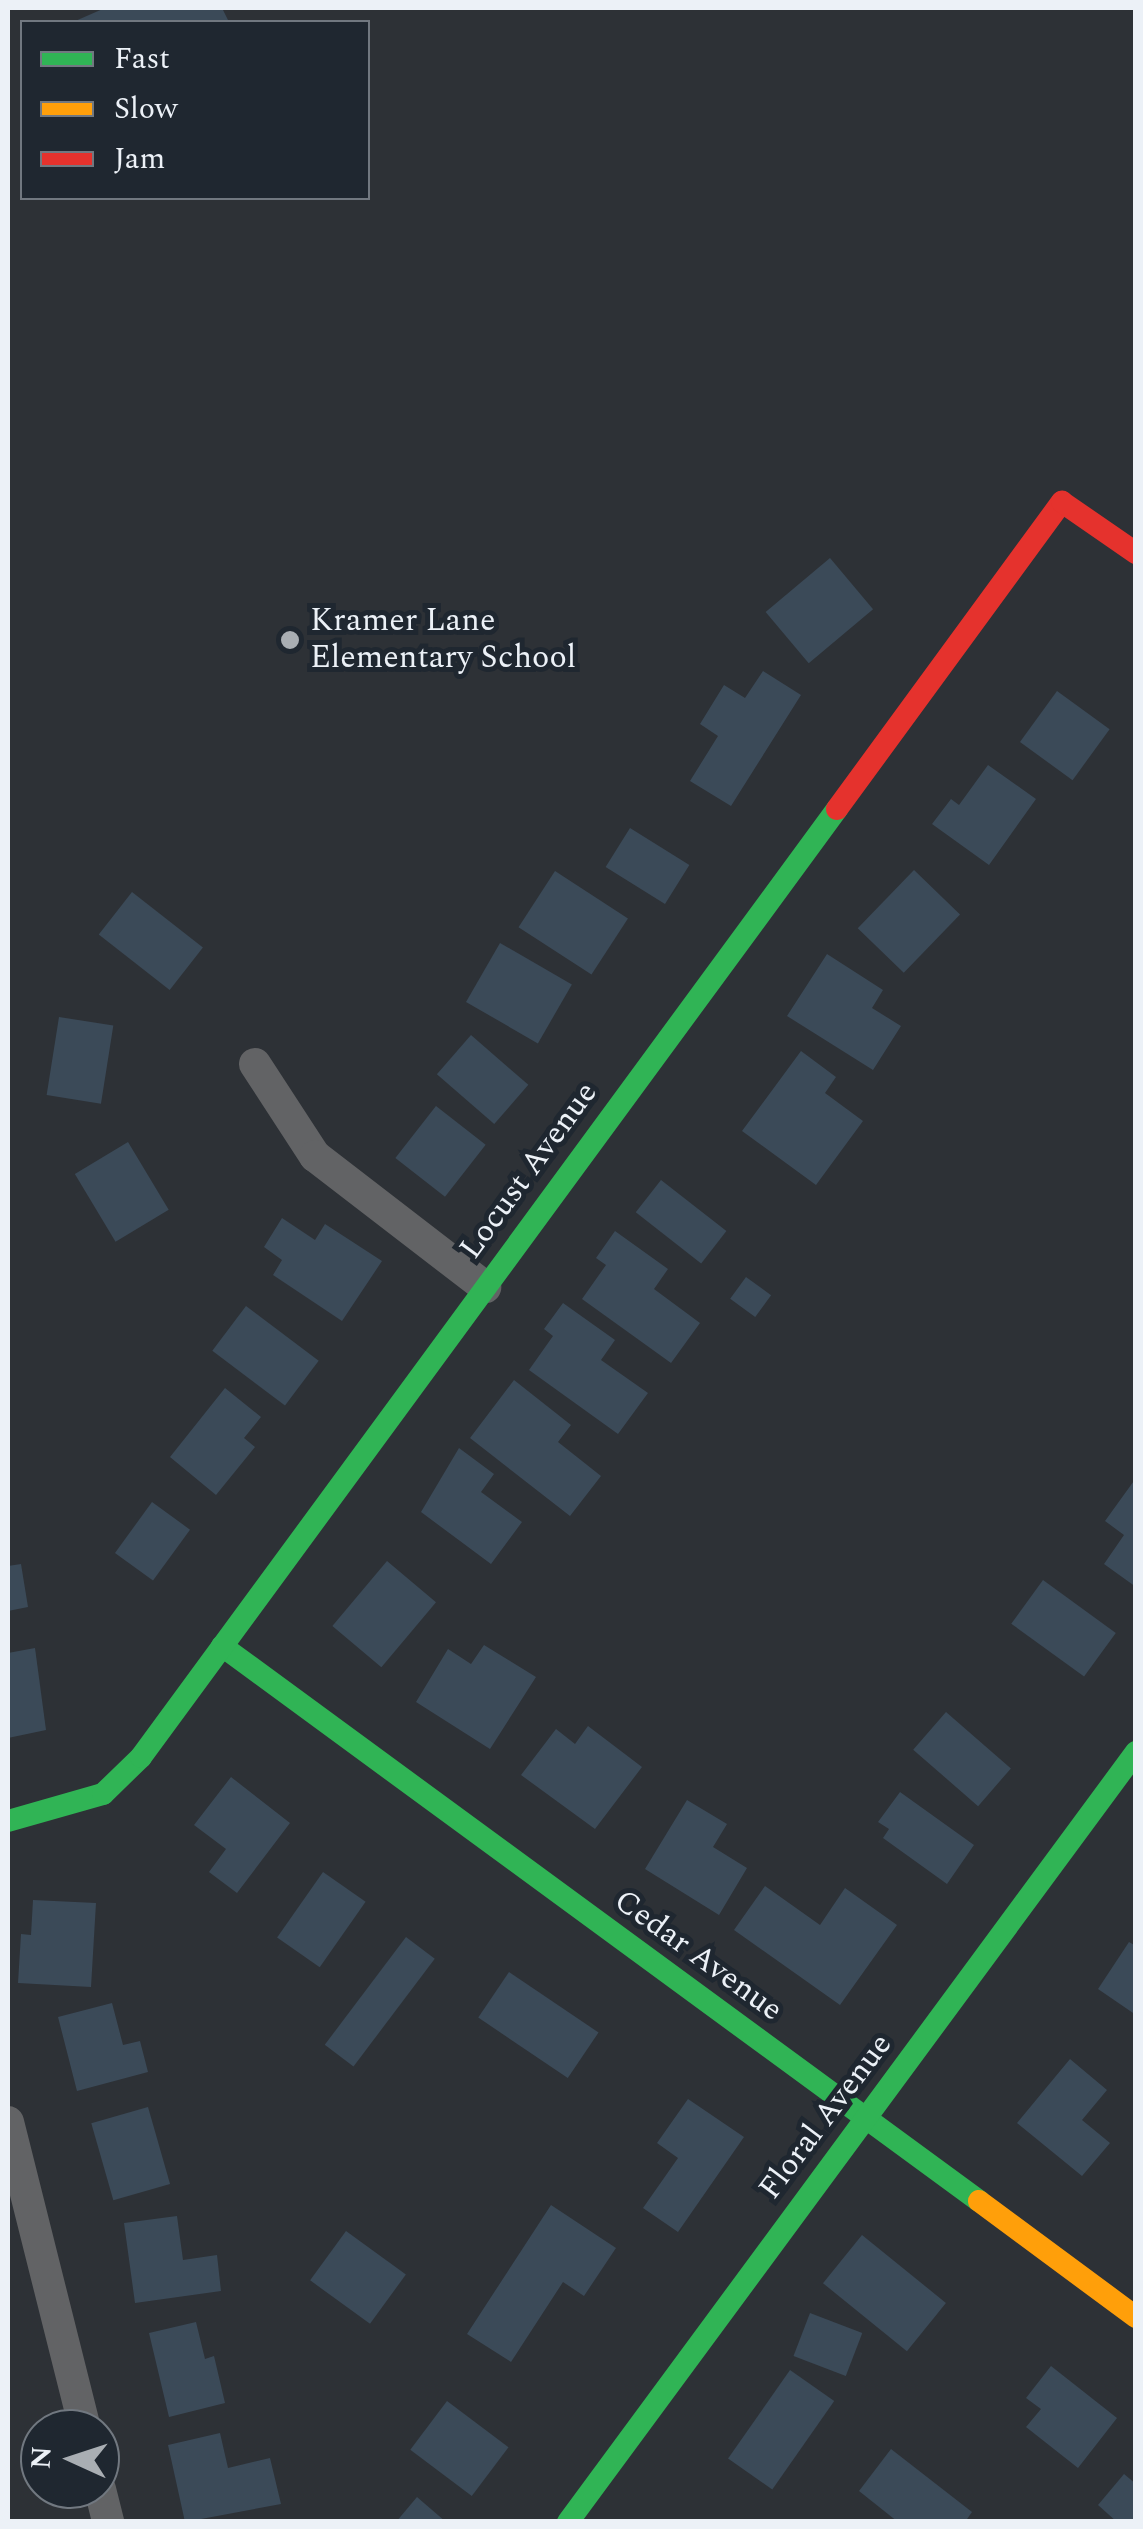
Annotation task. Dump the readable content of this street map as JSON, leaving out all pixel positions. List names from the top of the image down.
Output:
{
  "streets": {
    "street": ["Locust Avenue", "Cedar Avenue", "Floral Avenue"]
  },
  "crossings": [
    ["Locust Avenue", "Cedar Avenue"],
    ["Cedar Avenue", "Floral Avenue"]
  ],
  "places": ["Kramer Lane Elementary School"],
  "legend": ["Fast", "Slow", "Jam"],
  "north": "left"
}
